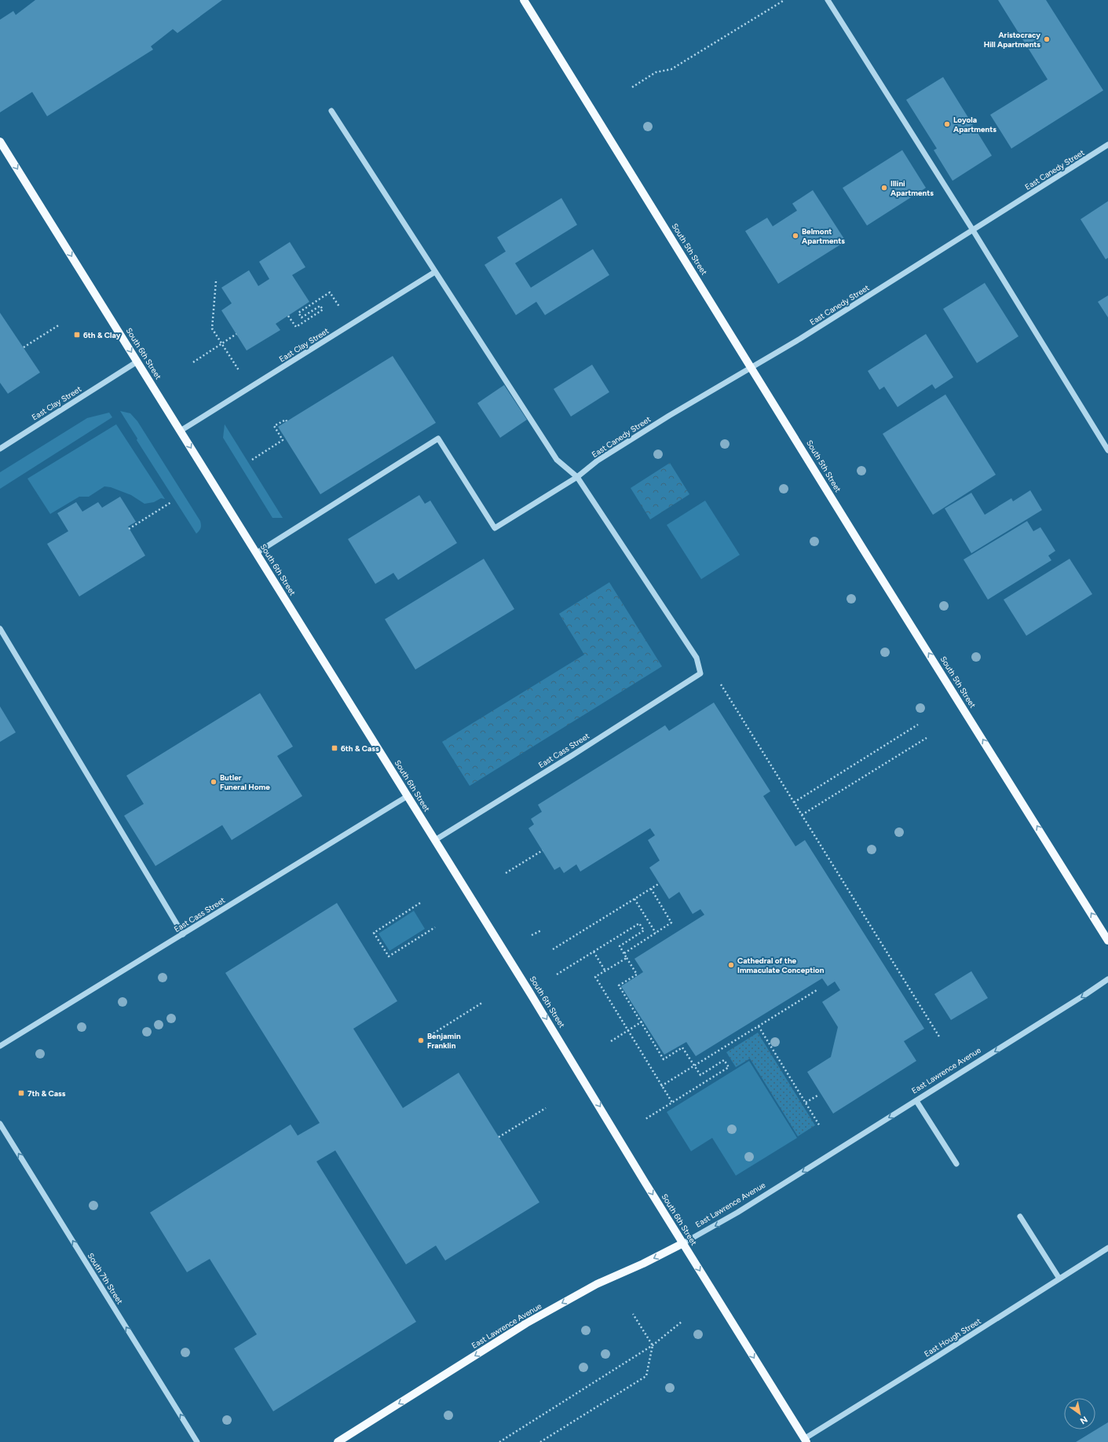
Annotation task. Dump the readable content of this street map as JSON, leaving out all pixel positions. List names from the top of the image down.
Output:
{
  "streets": {
    "main road": ["South 5th Street", "South 6th Street", "East Lawrence Avenue"],
    "street": [
      "East Canedy Street",
      "East Clay Street",
      "East Cass Street",
      "South 7th Street",
      "East Hough Street"
    ]
  },
  "crossings": [
    ["East Canedy Street", "South 5th Street"],
    ["East Canedy Street", "South 6th Street"],
    ["East Canedy Street", "East Cass Street"],
    ["East Clay Street", "South 6th Street"],
    ["South 6th Street", "East Cass Street"],
    ["South 6th Street", "East Lawrence Avenue"],
    ["South 6th Street", "East Hough Street"]
  ],
  "one_way": [
    "South 5th Street",
    "South 6th Street",
    "East Lawrence Avenue",
    "South 7th Street"
  ],
  "places": {
    "other": [
      "Aristocracy Hill Apartments",
      "Loyola Apartments",
      "Illini Apartments",
      "Belmont Apartments",
      "Butler Funeral Home",
      "Cathedral of the Immaculate Conception",
      "Benjamin Franklin"
    ],
    "transit": ["6th & Clay", "6th & Cass", "7th & Cass"]
  },
  "north": "bottom right"
}
